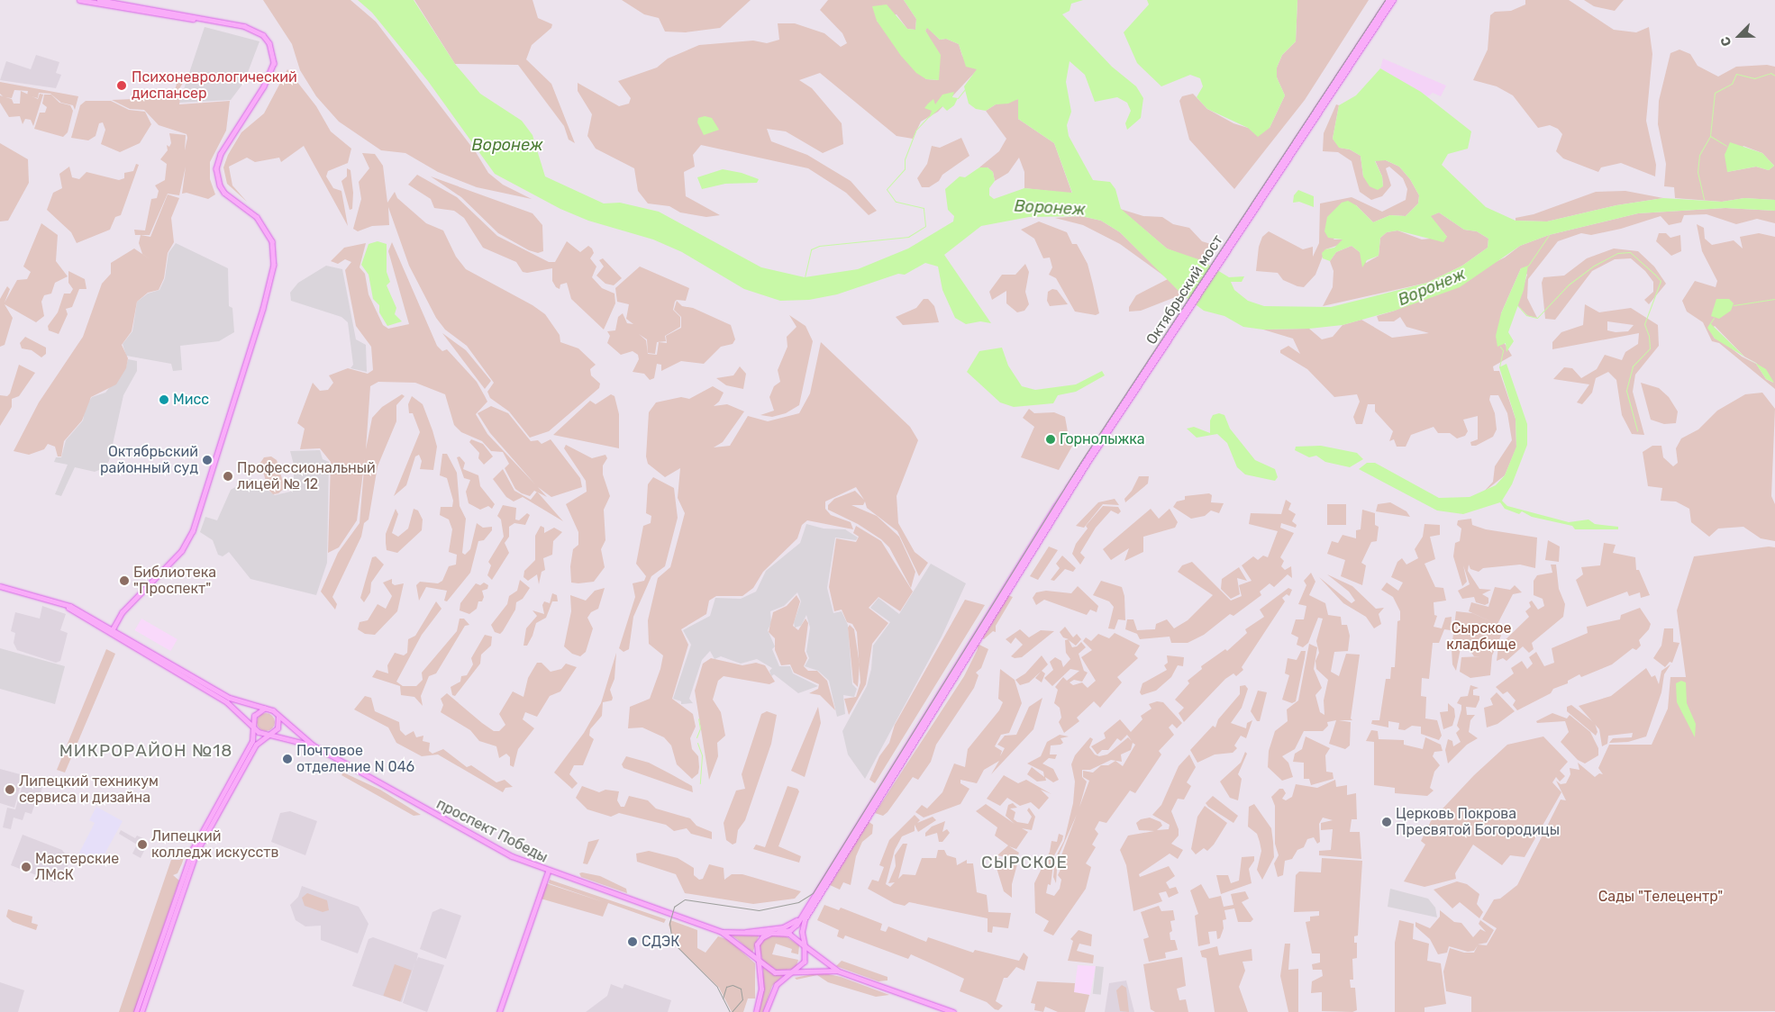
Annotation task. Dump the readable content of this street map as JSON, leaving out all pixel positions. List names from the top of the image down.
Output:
{
  "streets": {
    "main road": ["Октябрьский мост", "проспект Победы"]
  },
  "districts": ["МИКРОРАЙОН №18", "СЫРСКОЕ"],
  "water": ["Воронеж"],
  "parks": ["Сырское кладбище", "Сады \"Телецентр\""],
  "places": [
    "Психоневрологический диспансер",
    "Мисс",
    "Горнолыжка",
    "Октябрьский районный суд",
    "Профессиональный лицей № 12",
    "Библиотека \"Проспект\"",
    "Почтовое отделение N 046",
    "Липецкий техникум сервиса и дизайна",
    "Церковь Покрова Пресвятой Богородицы",
    "Липецкий колледж искусств",
    "Мастерские ЛМсК",
    "СДЭК"
  ],
  "north": "bottom left"
}
